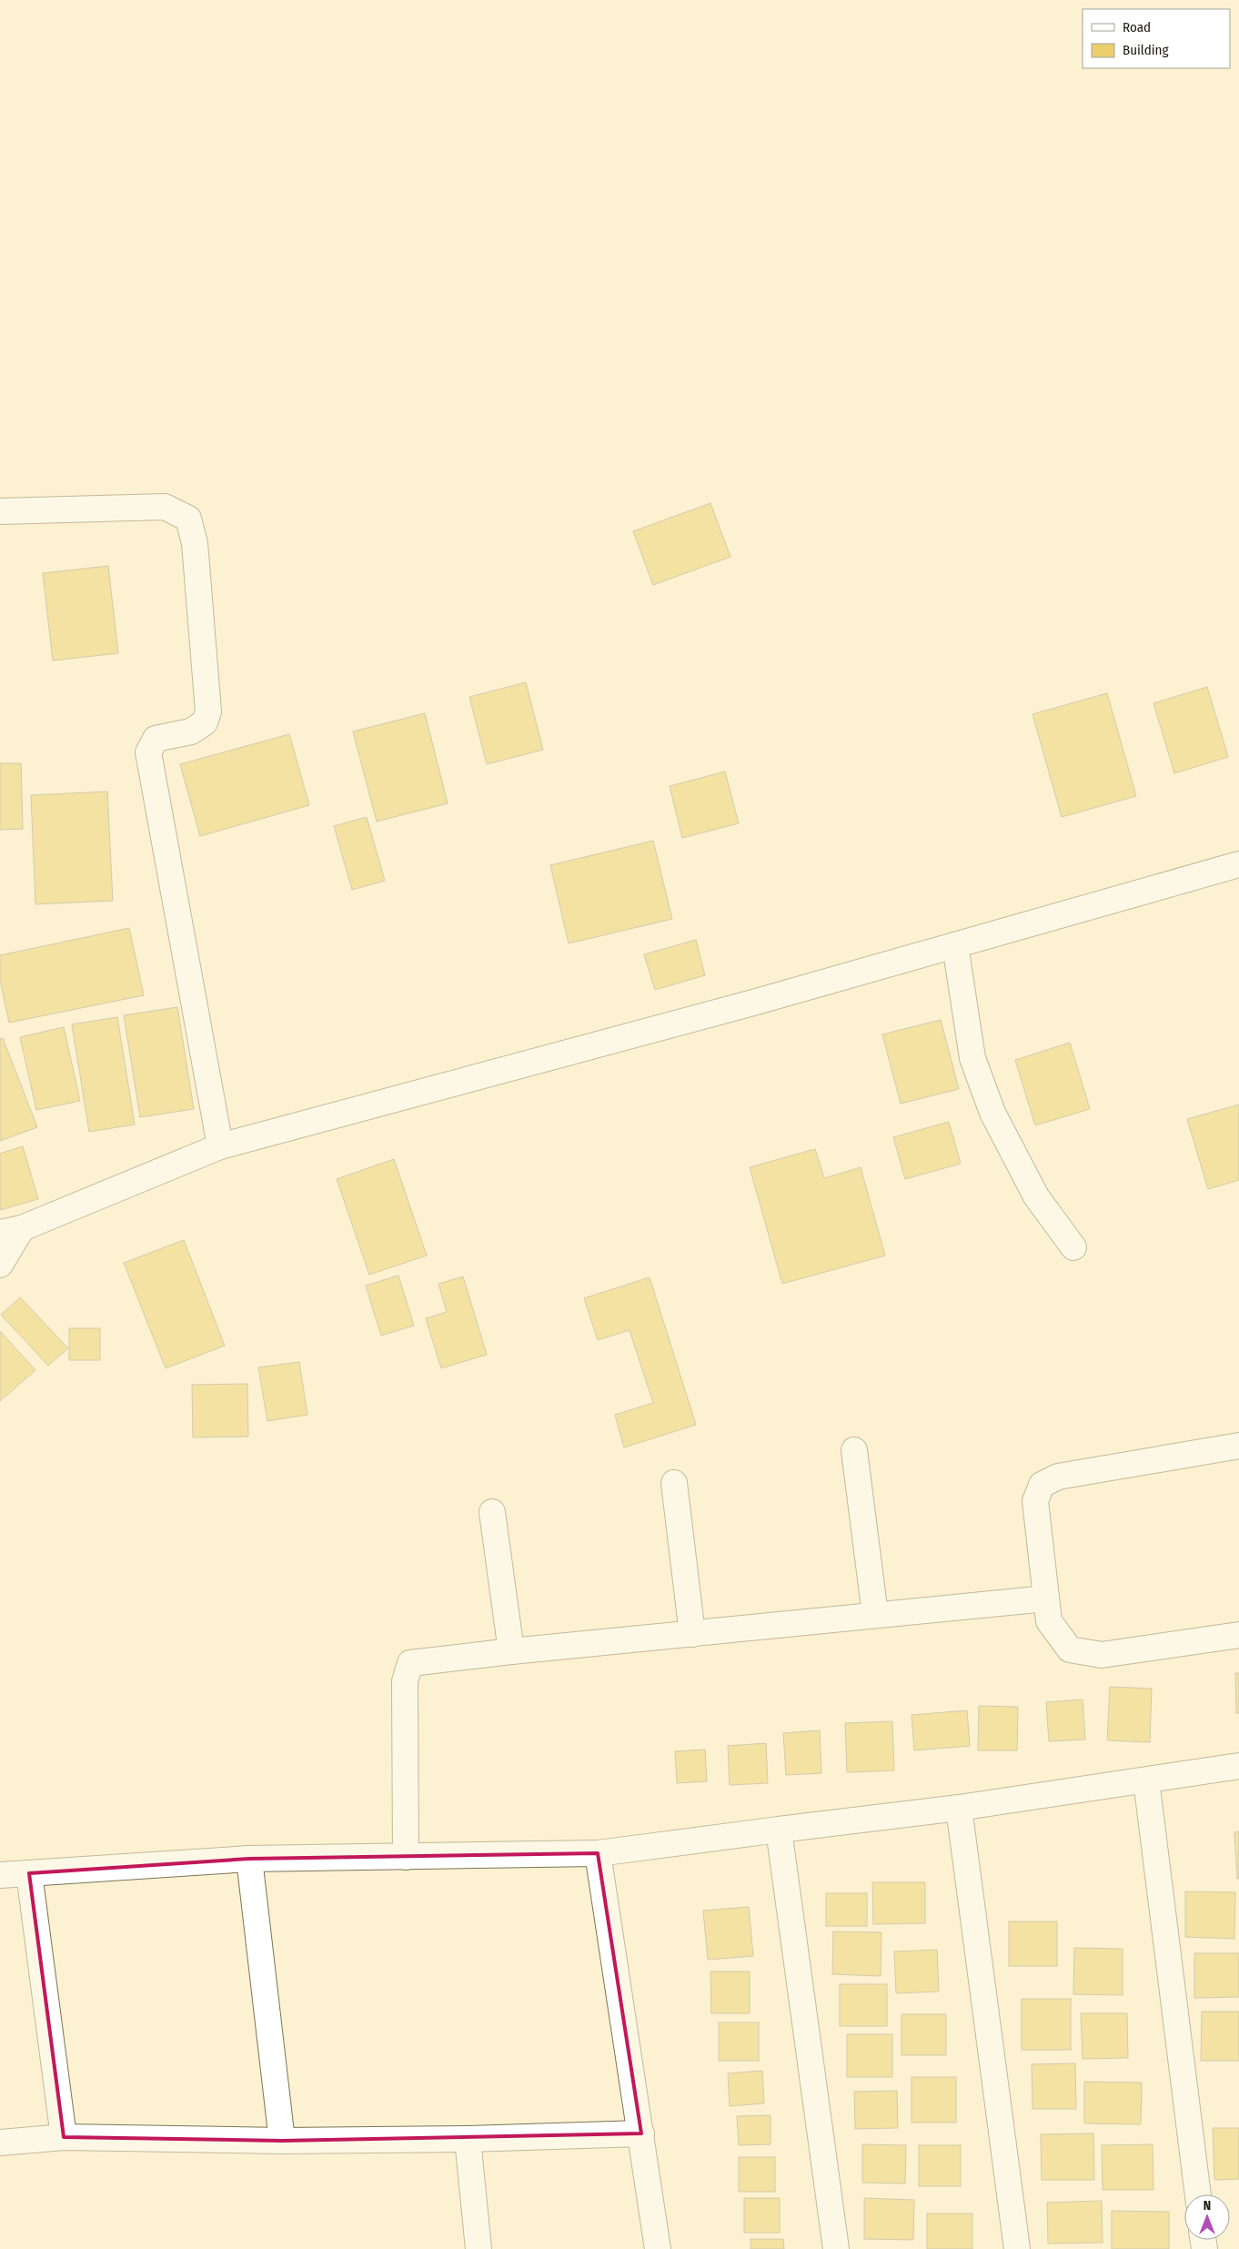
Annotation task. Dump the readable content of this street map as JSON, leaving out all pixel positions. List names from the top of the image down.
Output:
{
  "legend": ["Road", "Building"],
  "north": "top"
}
